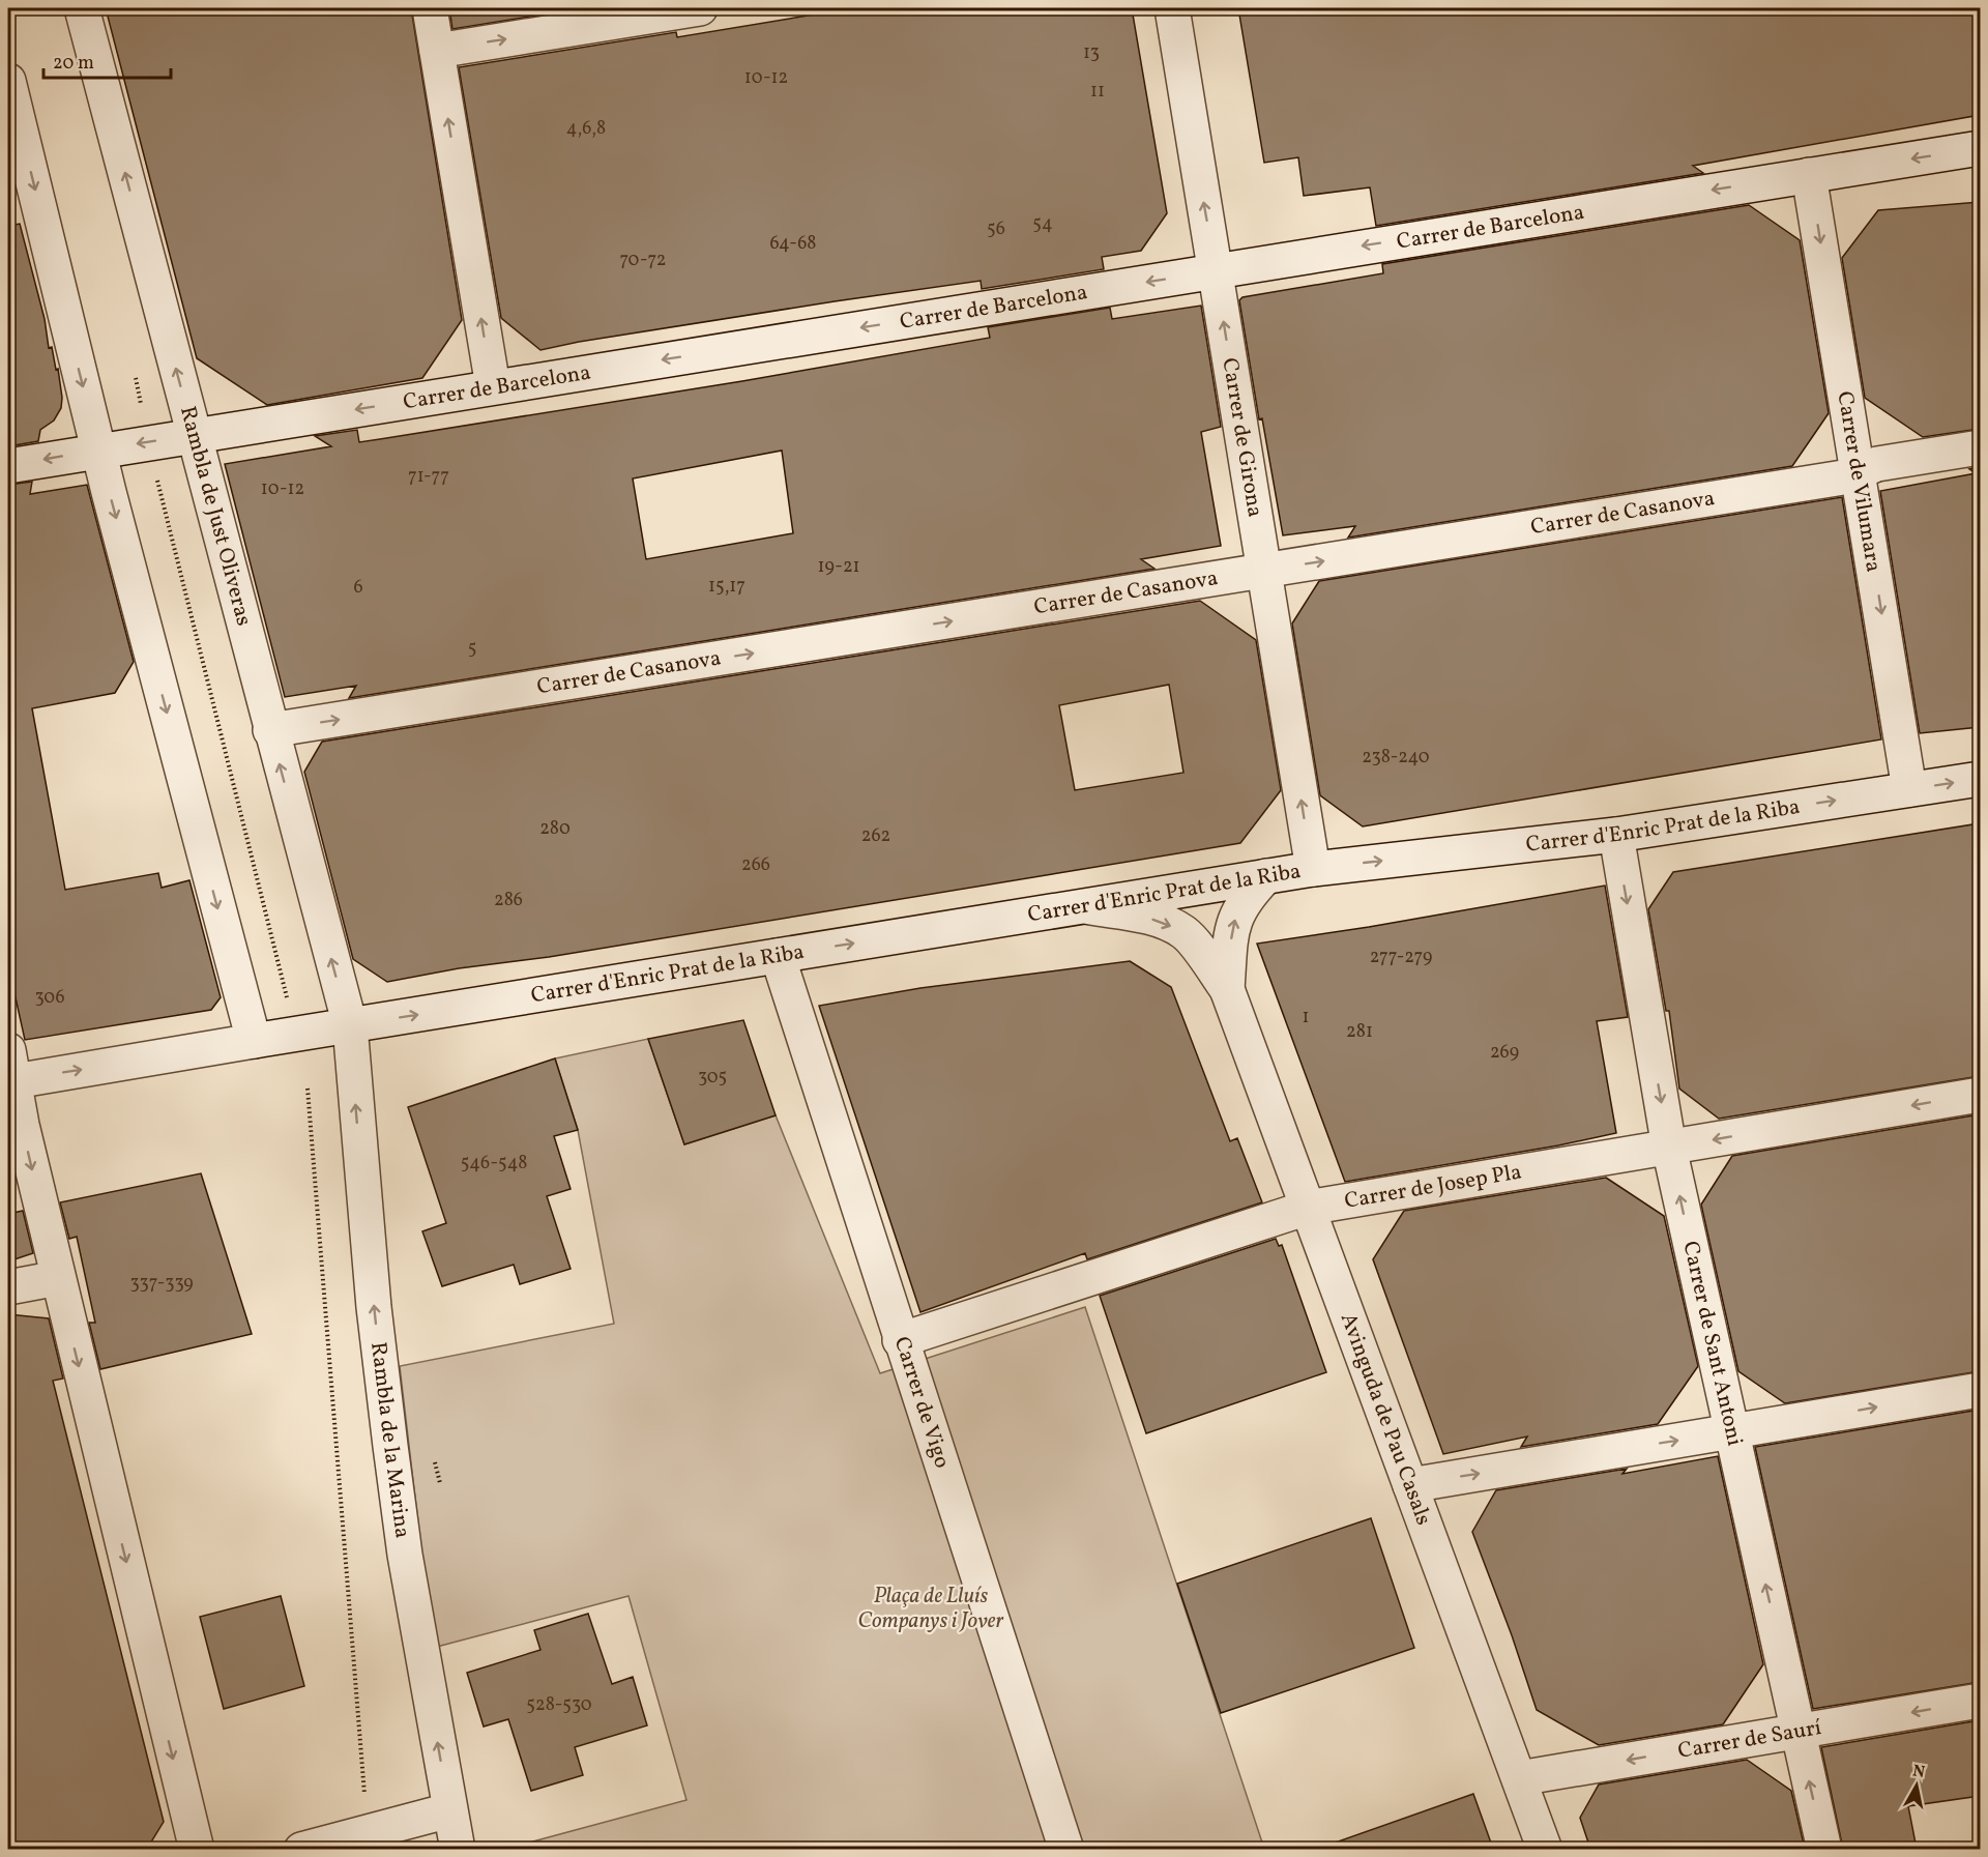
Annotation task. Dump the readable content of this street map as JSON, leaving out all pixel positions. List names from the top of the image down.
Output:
{
  "streets": {
    "street": [
      "Carrer de Barcelona",
      "Carrer de Girona",
      "Carrer de Vilumara",
      "Carrer de Casanova",
      "Rambla de Just Oliveras",
      "Carrer d'Enric Prat de la Riba",
      "Carrer de Josep Pla",
      "Carrer de Sant Antoni",
      "Carrer de Vigo",
      "Avinguda de Pau Casals",
      "Rambla de la Marina",
      "Carrer de Saurí"
    ]
  },
  "crossings": [
    ["Carrer de Barcelona", "Carrer de Girona"],
    ["Carrer de Barcelona", "Carrer de Vilumara"],
    ["Carrer de Barcelona", "Rambla de Just Oliveras"],
    ["Carrer de Girona", "Carrer de Casanova"],
    ["Carrer de Girona", "Carrer d'Enric Prat de la Riba"],
    ["Carrer de Vilumara", "Carrer de Casanova"],
    ["Carrer de Vilumara", "Carrer d'Enric Prat de la Riba"],
    ["Carrer de Casanova", "Rambla de Just Oliveras"],
    ["Rambla de Just Oliveras", "Carrer d'Enric Prat de la Riba"],
    ["Rambla de Just Oliveras", "Rambla de la Marina"],
    ["Carrer d'Enric Prat de la Riba", "Carrer de Sant Antoni"],
    ["Carrer d'Enric Prat de la Riba", "Carrer de Vigo"],
    ["Carrer d'Enric Prat de la Riba", "Avinguda de Pau Casals"],
    ["Carrer d'Enric Prat de la Riba", "Rambla de la Marina"],
    ["Carrer de Josep Pla", "Carrer de Sant Antoni"],
    ["Carrer de Josep Pla", "Carrer de Vigo"],
    ["Carrer de Josep Pla", "Avinguda de Pau Casals"],
    ["Carrer de Sant Antoni", "Carrer de Saurí"],
    ["Avinguda de Pau Casals", "Carrer de Saurí"]
  ],
  "one_way": [
    "Carrer de Barcelona",
    "Carrer de Girona",
    "Carrer de Vilumara",
    "Carrer de Casanova",
    "Carrer d'Enric Prat de la Riba"
  ],
  "parks": ["Plaça de Lluís Companys i Jover"],
  "house_numbers": [
    "13",
    "10-12",
    "11",
    "4,6,8",
    "54",
    "56",
    "64-68",
    "70-72",
    "71-77",
    "10-12",
    "19-21",
    "15,17",
    "6",
    "5",
    "238-240",
    "280",
    "262",
    "266",
    "286",
    "277-279",
    "306",
    "1",
    "281",
    "269",
    "305",
    "546-548",
    "337-339",
    "528-530"
  ],
  "scale_bar": "20 m",
  "north": "top"
}
